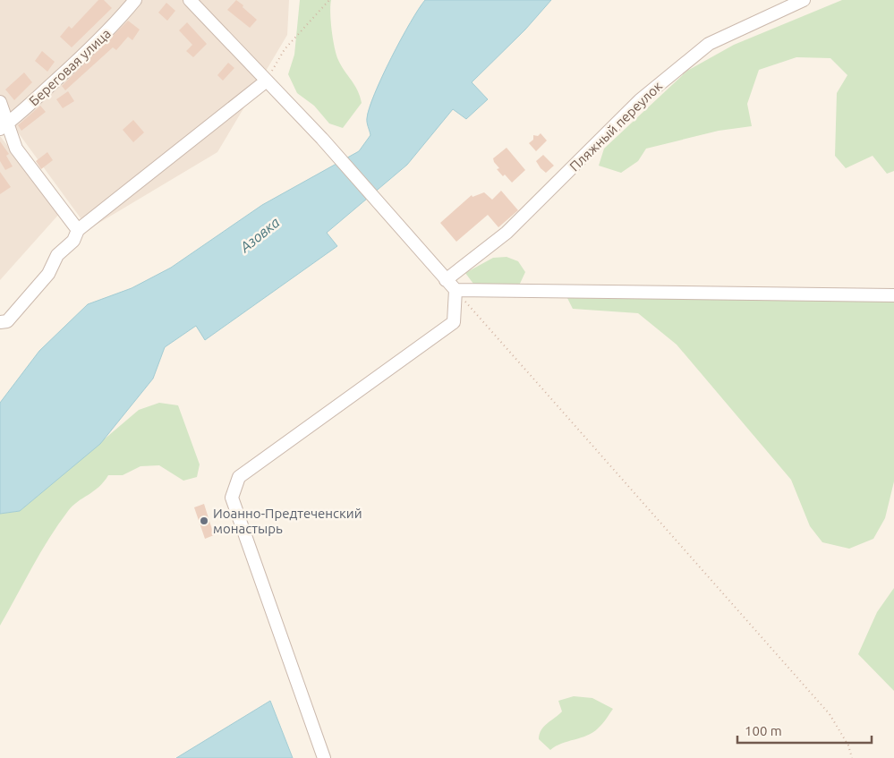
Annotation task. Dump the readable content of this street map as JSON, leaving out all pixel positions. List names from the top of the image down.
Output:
{
  "streets": {
    "street": ["Береговая улица", "Пляжный переулок"]
  },
  "water": ["Азовка"],
  "places": ["Иоанно-Предтеченский монастырь"],
  "scale_bar": "100 m"
}
